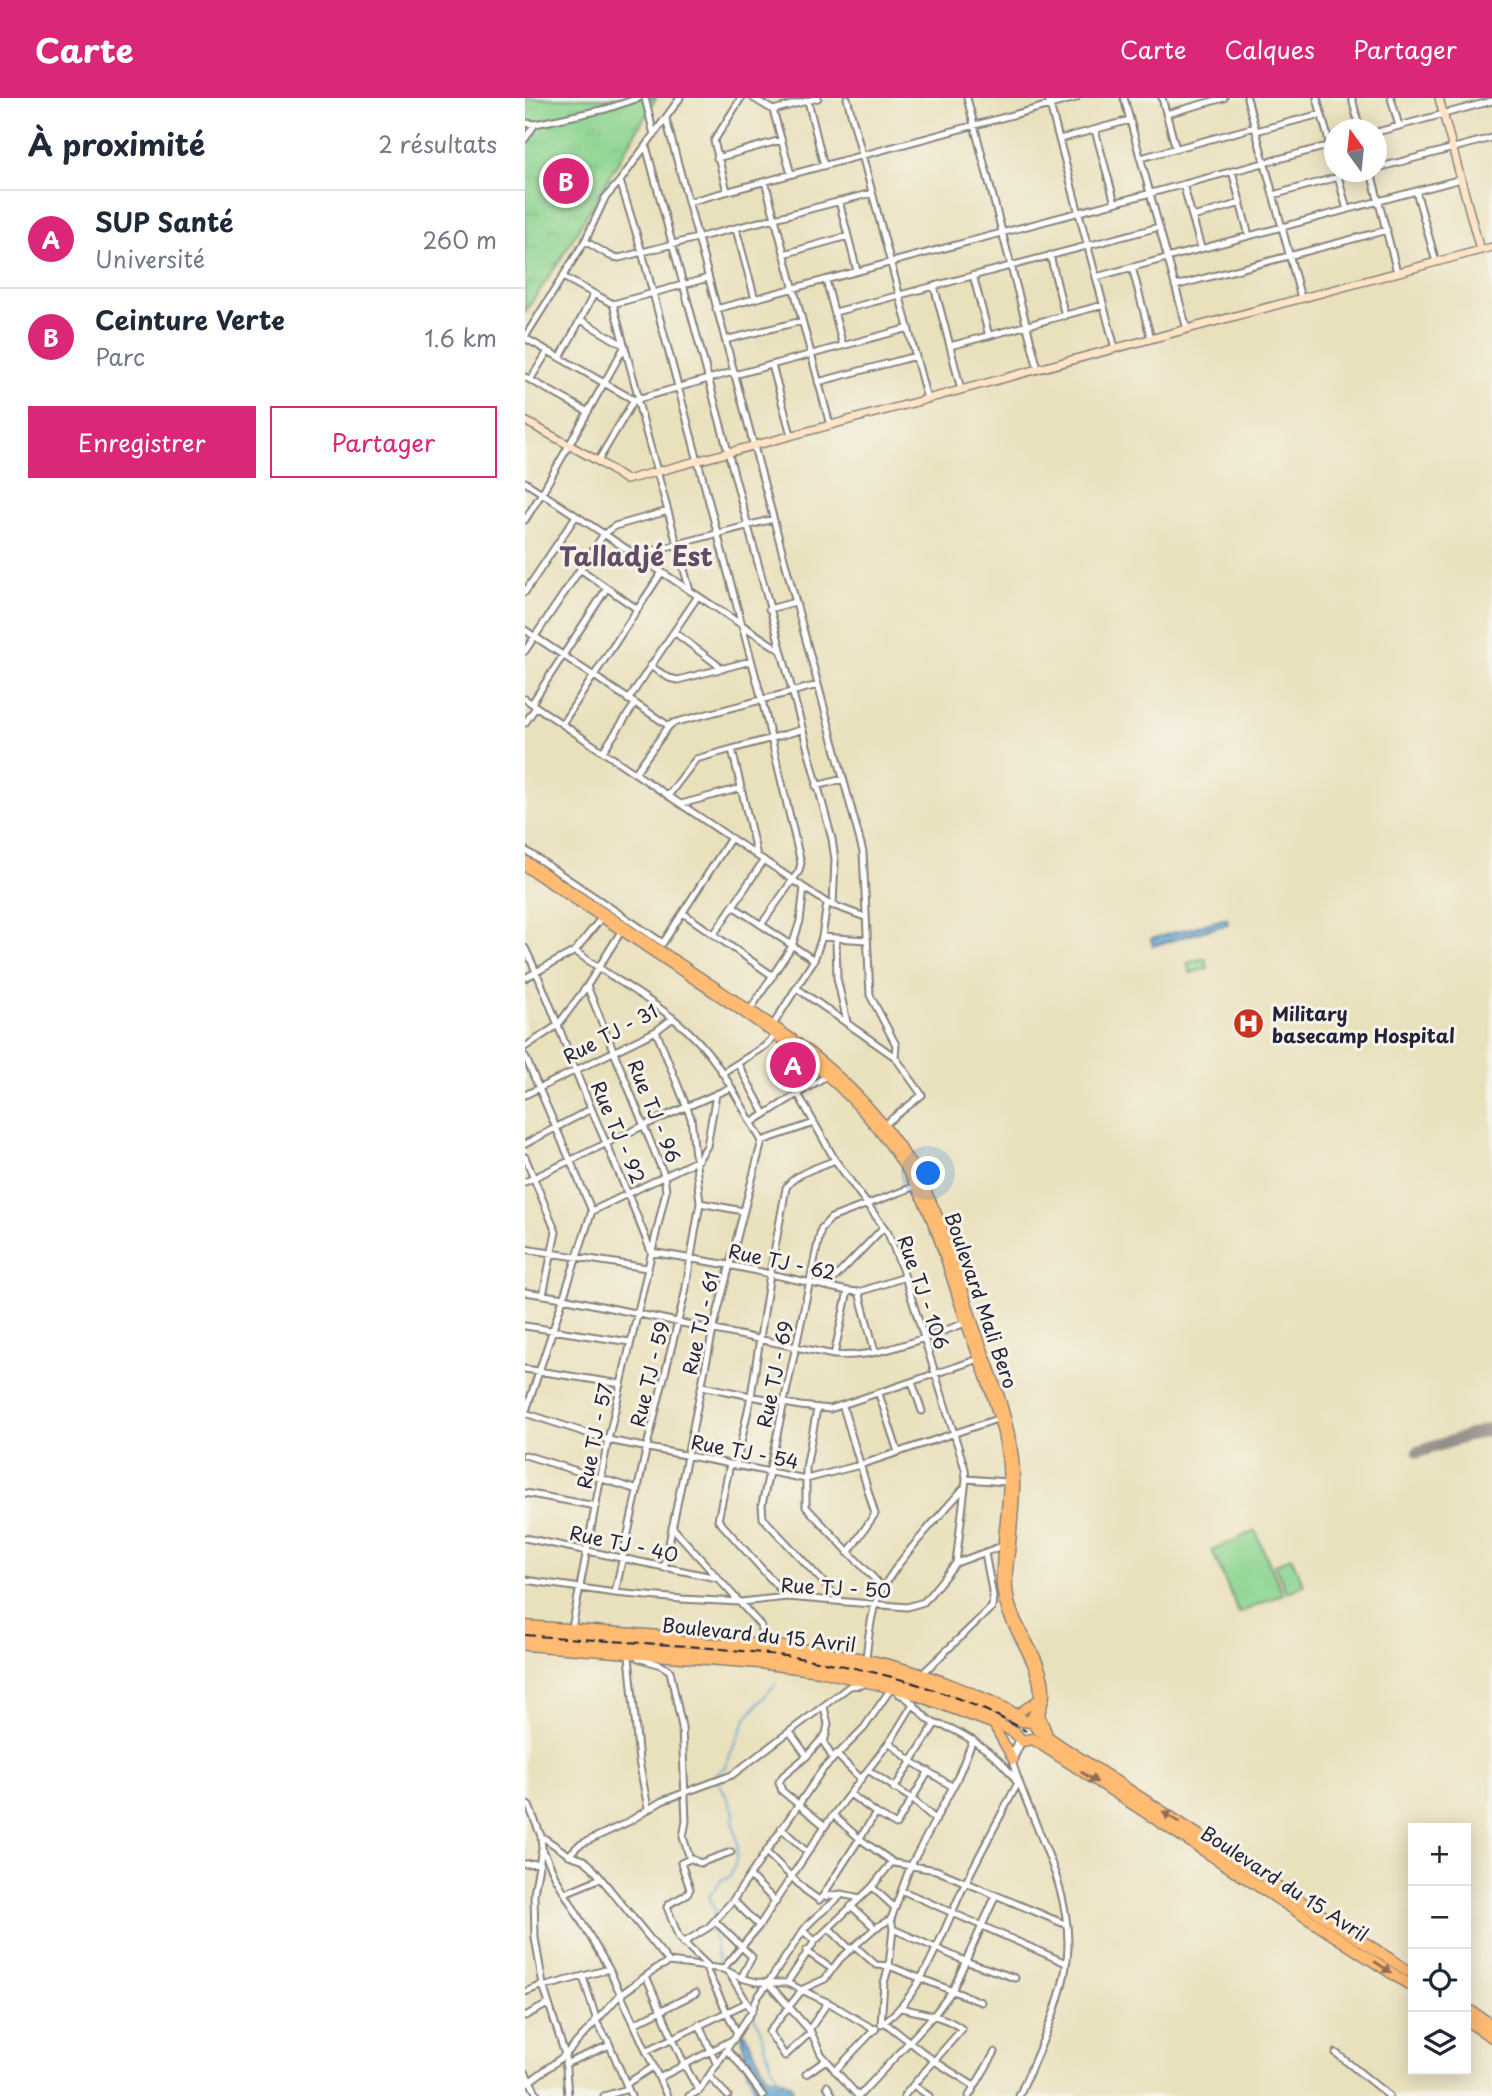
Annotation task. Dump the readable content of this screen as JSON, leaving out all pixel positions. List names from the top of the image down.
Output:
{
  "streets": {
    "highway": ["Boulevard du 15 Avril"],
    "main road": ["Boulevard Mali Bero"],
    "street": [
      "Rue TJ - 31",
      "Rue TJ - 96",
      "Rue TJ - 92",
      "Rue TJ - 62",
      "Rue TJ - 106",
      "Rue TJ - 61",
      "Rue TJ - 59",
      "Rue TJ - 69",
      "Rue TJ - 57",
      "Rue TJ - 54",
      "Rue TJ - 40",
      "Rue TJ - 50"
    ]
  },
  "crossings": [
    ["Rue TJ - 31", "Rue TJ - 96"],
    ["Rue TJ - 31", "Rue TJ - 92"],
    ["Rue TJ - 31", "Rue TJ - 59"],
    ["Rue TJ - 96", "Rue TJ - 92"],
    ["Rue TJ - 96", "Rue TJ - 62"],
    ["Rue TJ - 96", "Rue TJ - 57"],
    ["Rue TJ - 92", "Rue TJ - 62"],
    ["Rue TJ - 92", "Rue TJ - 57"],
    ["Rue TJ - 62", "Rue TJ - 106"],
    ["Rue TJ - 62", "Rue TJ - 61"],
    ["Rue TJ - 62", "Rue TJ - 59"],
    ["Rue TJ - 62", "Rue TJ - 69"],
    ["Rue TJ - 62", "Rue TJ - 57"],
    ["Rue TJ - 106", "Rue TJ - 69"],
    ["Rue TJ - 106", "Rue TJ - 54"],
    ["Boulevard Mali Bero", "Rue TJ - 69"],
    ["Boulevard Mali Bero", "Rue TJ - 54"],
    ["Boulevard Mali Bero", "Boulevard du 15 Avril"],
    ["Rue TJ - 61", "Rue TJ - 54"],
    ["Rue TJ - 61", "Rue TJ - 40"],
    ["Rue TJ - 59", "Rue TJ - 54"],
    ["Rue TJ - 59", "Rue TJ - 40"],
    ["Rue TJ - 59", "Rue TJ - 50"],
    ["Rue TJ - 69", "Rue TJ - 54"],
    ["Rue TJ - 69", "Rue TJ - 50"],
    ["Rue TJ - 57", "Rue TJ - 54"],
    ["Rue TJ - 57", "Rue TJ - 40"],
    ["Rue TJ - 57", "Rue TJ - 50"],
    ["Rue TJ - 57", "Boulevard du 15 Avril"]
  ],
  "districts": ["Talladjé Est"],
  "places": {
    "hospital": ["Military basecamp Hospital"]
  },
  "north": "top",
  "page": {
    "header": "Carte",
    "nav": ["Carte", "Calques", "Partager"],
    "heading": ["À proximité", "2 résultats"],
    "pins": ["B", "A"],
    "list": [
      {
        "mark": "A",
        "name": "SUP Santé",
        "note": "Université",
        "value": "260 m"
      },
      {
        "mark": "B",
        "name": "Ceinture Verte",
        "note": "Parc",
        "value": "1.6 km"
      }
    ],
    "buttons": ["Enregistrer", "Partager"],
    "map_buttons": ["+", "−"]
  }
}
